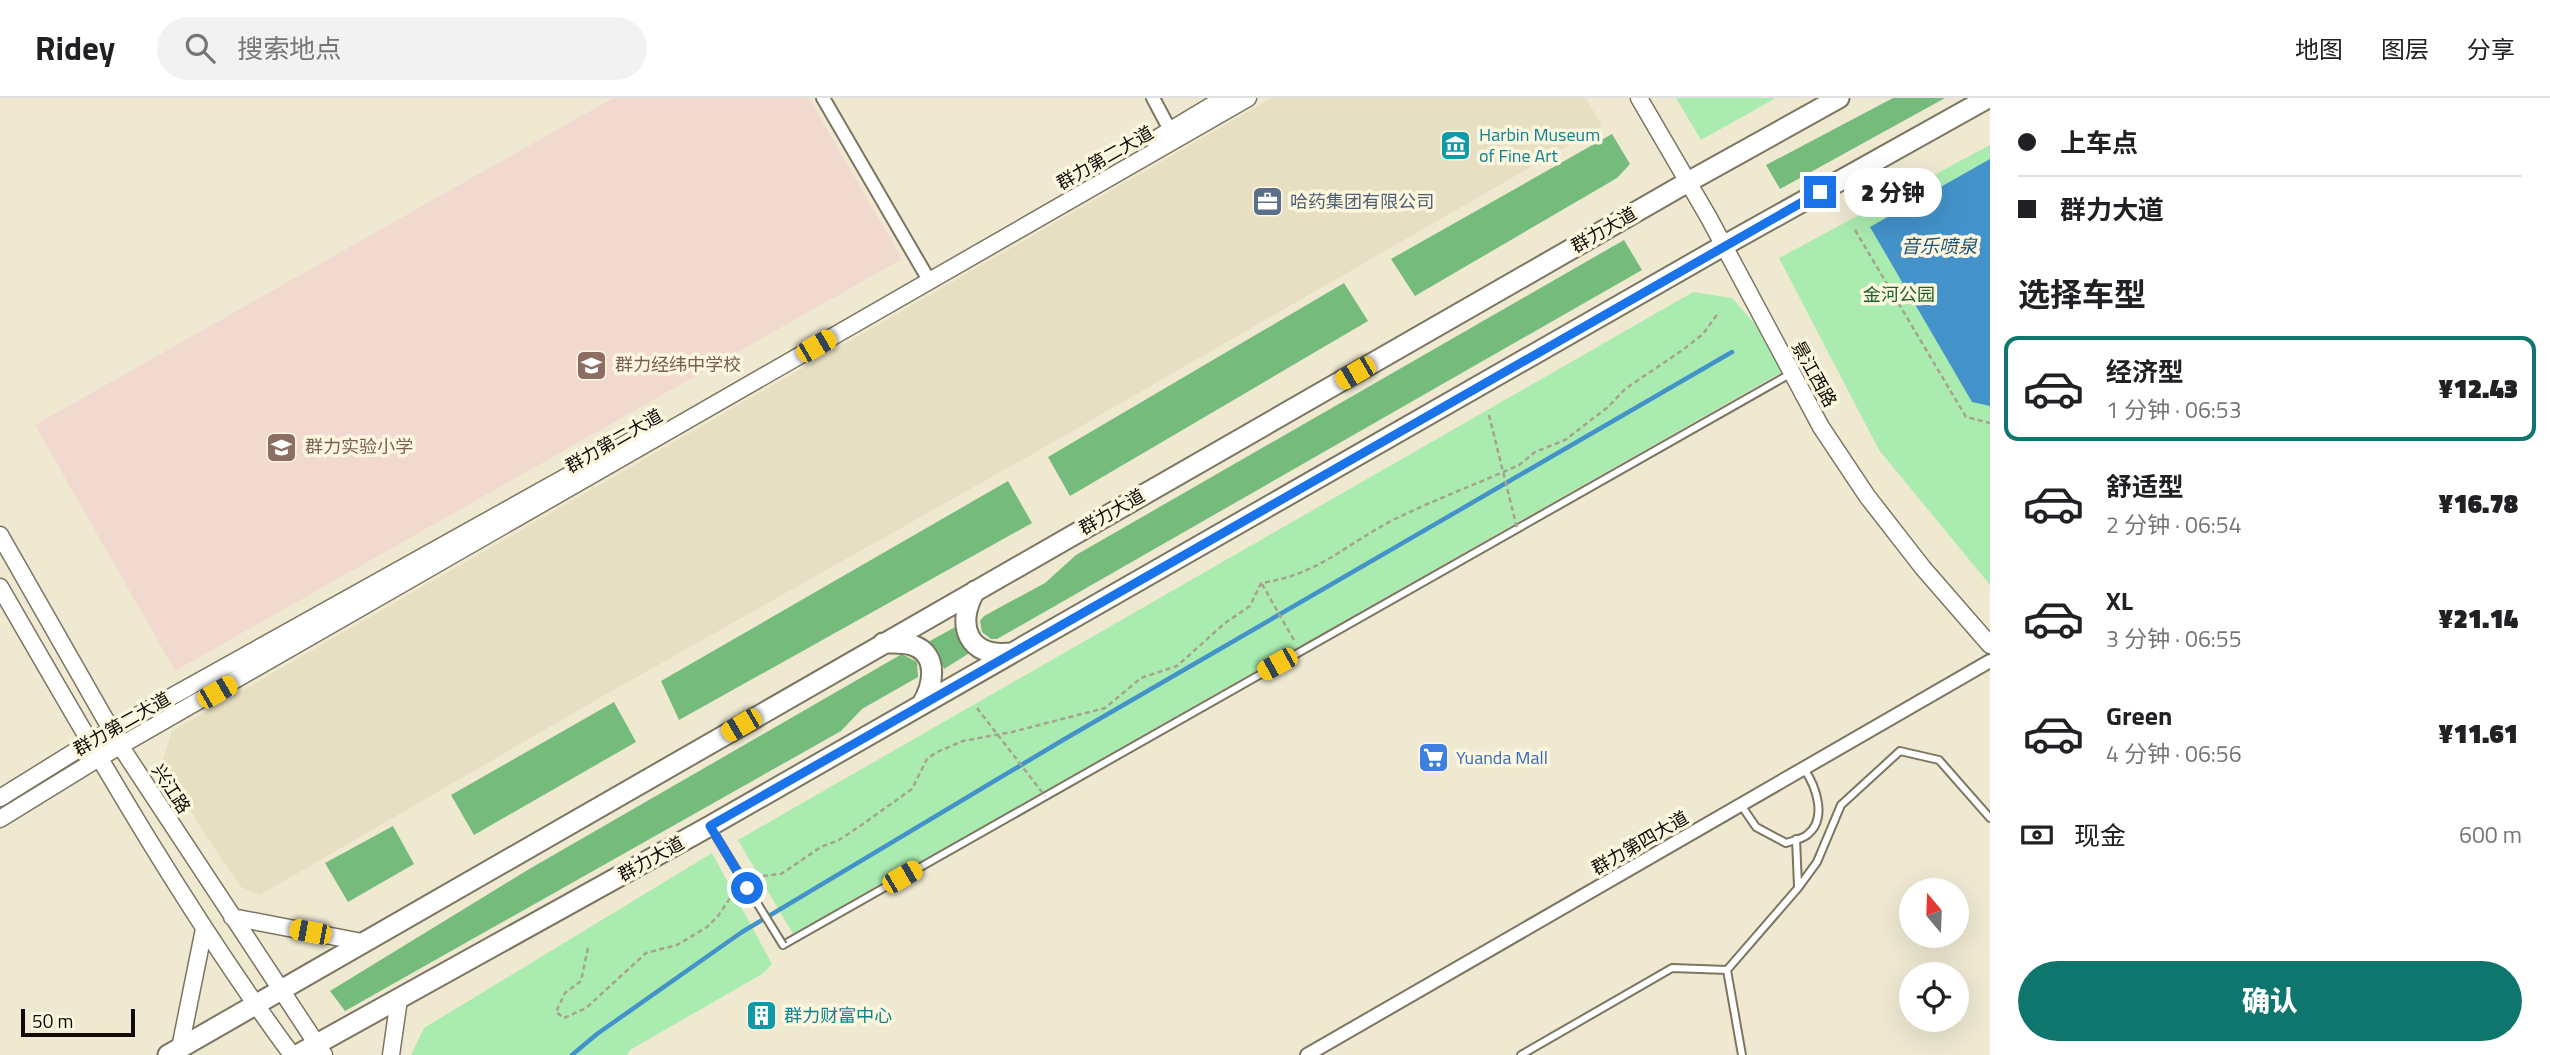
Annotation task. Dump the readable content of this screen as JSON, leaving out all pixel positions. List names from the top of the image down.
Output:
{
  "streets": {
    "main road": [
      "群力第二大道",
      "群力大道",
      "景江西路",
      "兴江路"
    ],
    "street": ["群力第四大道"]
  },
  "crossings": [
    ["群力第二大道", "兴江路"],
    ["群力大道", "景江西路"],
    ["群力大道", "兴江路"]
  ],
  "water": ["音乐喷泉"],
  "parks": ["金河公园"],
  "places": {
    "museum": ["Harbin Museum of Fine Art"],
    "office": ["哈药集团有限公司"],
    "school or university": ["群力经纬中学校", "群力实验小学"],
    "supermarket": ["Yuanda Mall"],
    "building": ["群力财富中心"]
  },
  "scale_bar": "50 m",
  "north": "top",
  "page": {
    "header": "Ridey",
    "search": "搜索地点",
    "nav": ["地图", "图层", "分享"],
    "banner": ["上车点", "群力大道"],
    "bubble": "2 分钟",
    "heading": "选择车型",
    "list": [
      {
        "name": "经济型",
        "note": "1 分钟 · 06:53",
        "value": "¥12.43"
      },
      {
        "name": "舒适型",
        "note": "2 分钟 · 06:54",
        "value": "¥16.78"
      },
      {
        "name": "XL",
        "note": "3 分钟 · 06:55",
        "value": "¥21.14"
      },
      {
        "name": "Green",
        "note": "4 分钟 · 06:56",
        "value": "¥11.61"
      }
    ],
    "pay": ["现金", "600 m"],
    "buttons": "确认",
    "scale": "50 m"
  }
}
